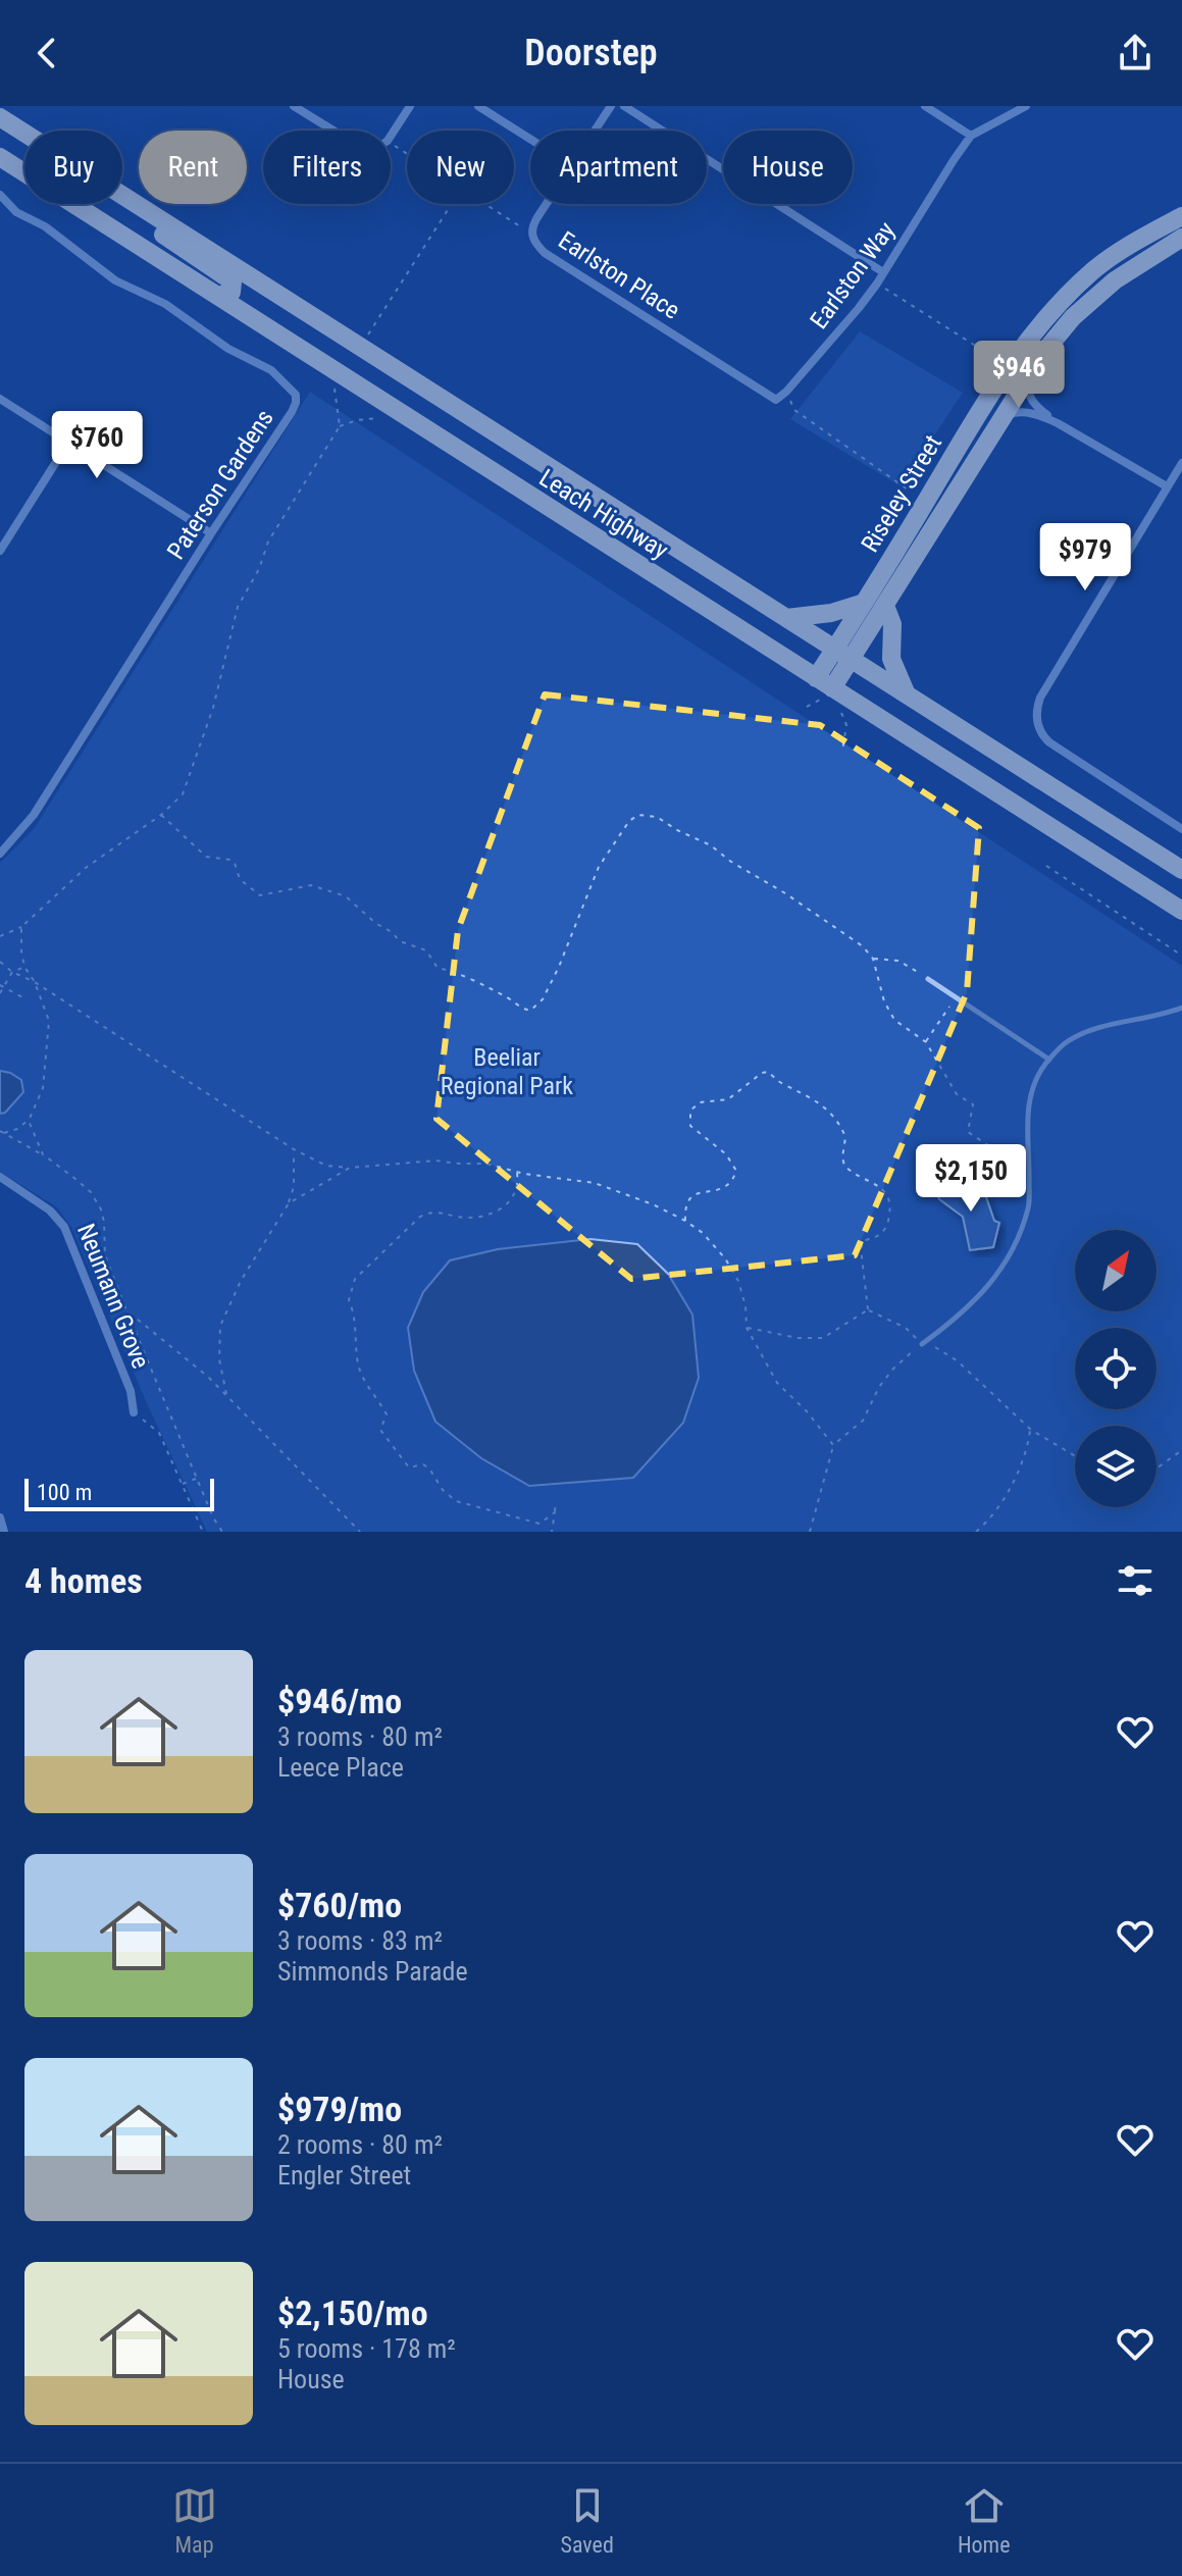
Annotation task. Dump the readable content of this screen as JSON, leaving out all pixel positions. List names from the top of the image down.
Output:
{
  "streets": {
    "highway": ["Riseley Street", "Leach Highway"],
    "street": [
      "Earlston Place",
      "Earlston Way",
      "Paterson Gardens",
      "Neumann Grove"
    ]
  },
  "crossings": [
    ["Earlston Place", "Earlston Way"],
    ["Riseley Street", "Leach Highway"]
  ],
  "parks": ["Beeliar Regional Park"],
  "scale_bar": "100 m",
  "north": "top right",
  "page": {
    "header": "Doorstep",
    "chip": [
      "Buy",
      "Rent",
      "Filters",
      "New",
      "Apartment",
      "House"
    ],
    "price": [
      "$946",
      "$760",
      "$979",
      "$2,150"
    ],
    "scale": "100 m",
    "heading": "4 homes",
    "list": [
      {
        "name": "$946/mo",
        "note": "3 rooms · 80 m² · Leece Place"
      },
      {
        "name": "$760/mo",
        "note": "3 rooms · 83 m² · Simmonds Parade"
      },
      {
        "name": "$979/mo",
        "note": "2 rooms · 80 m² · Engler Street"
      },
      {
        "name": "$2,150/mo",
        "note": "5 rooms · 178 m² · House"
      }
    ],
    "tabs": ["Map", "Saved", "Home"]
  }
}
